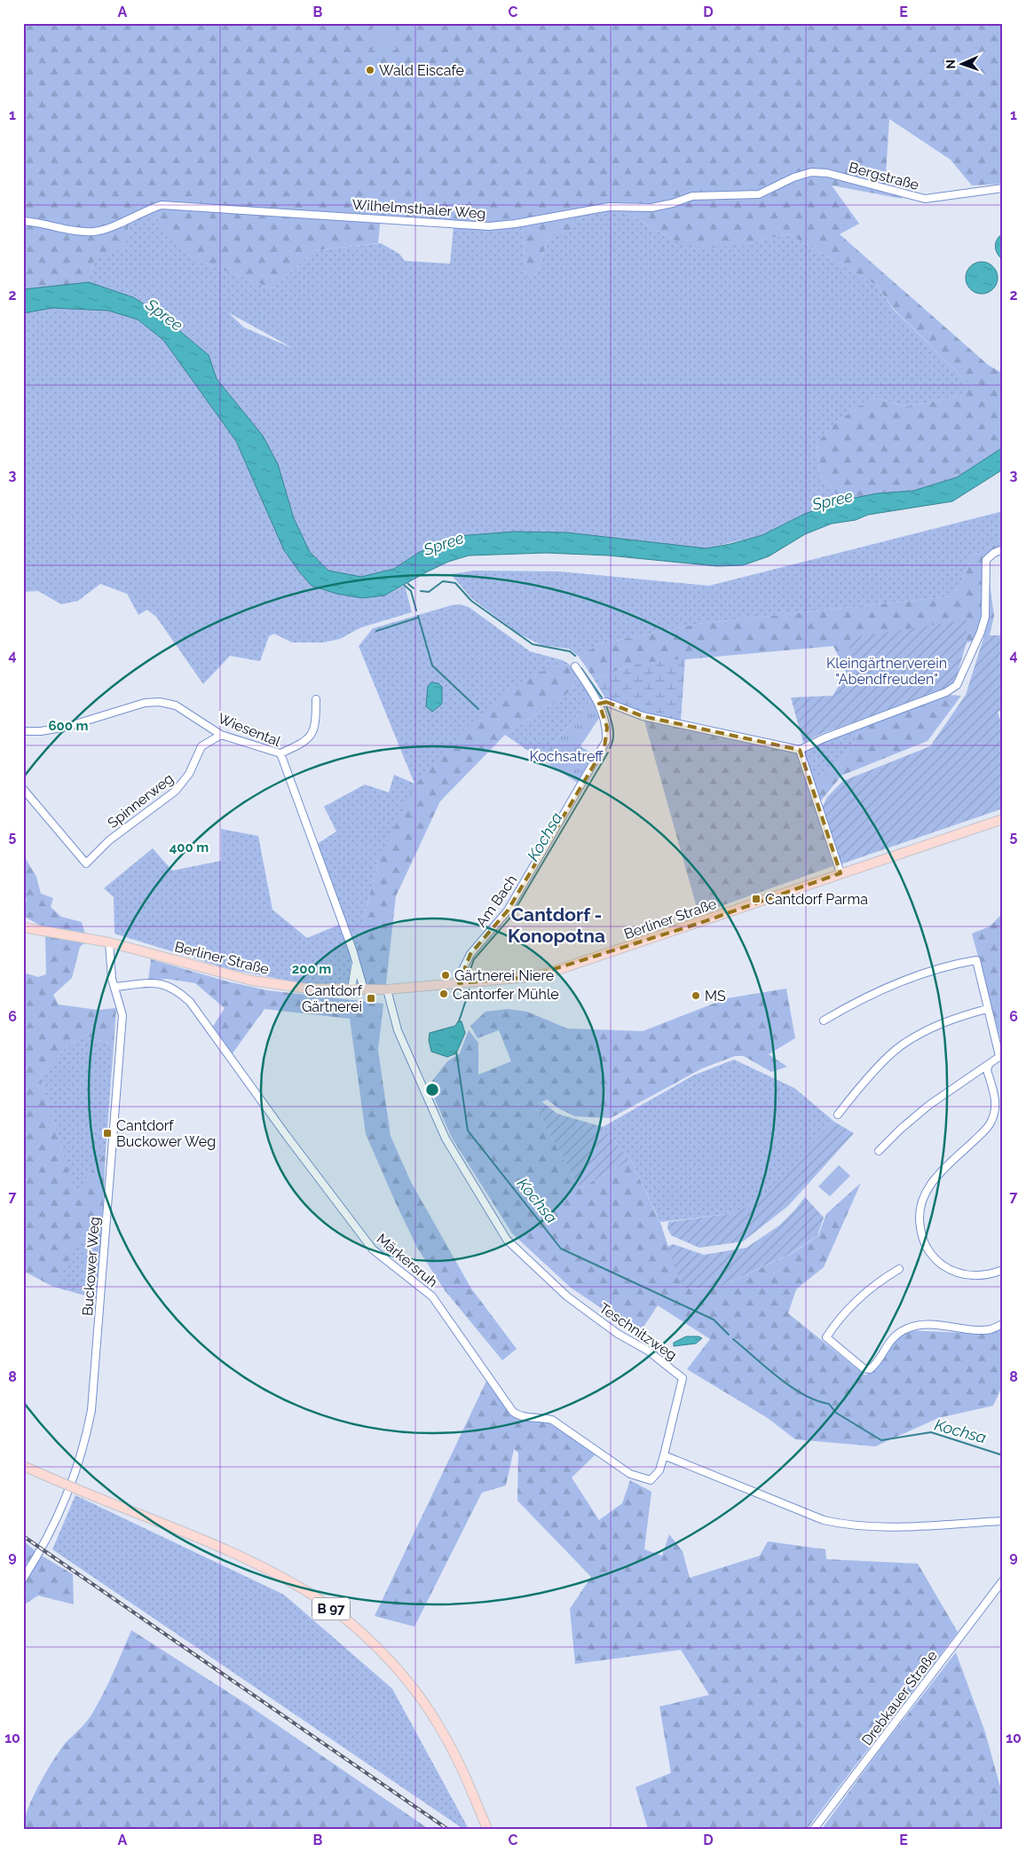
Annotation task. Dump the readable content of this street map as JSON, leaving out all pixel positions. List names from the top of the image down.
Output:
{
  "streets": {
    "main road": ["Berliner Straße", "B 97"],
    "street": [
      "Bergstraße",
      "Wilhelmsthaler Weg",
      "Wiesental",
      "Spinnerweg",
      "Am Bach",
      "Märkersruh",
      "Buckower Weg",
      "Teschnitzweg",
      "Drebkauer Straße"
    ]
  },
  "crossings": [
    ["Bergstraße", "Wilhelmsthaler Weg"],
    ["Wiesental", "Spinnerweg"],
    ["Wiesental", "Berliner Straße"],
    ["Am Bach", "Berliner Straße"],
    ["Berliner Straße", "Buckower Weg"],
    ["Berliner Straße", "Teschnitzweg"],
    ["Märkersruh", "Buckower Weg"],
    ["Märkersruh", "Teschnitzweg"]
  ],
  "districts": ["Cantdorf - Konopotna"],
  "water": ["Spree", "Kochsa"],
  "parks": ["Kleingärtnerverein \"Abendfreuden\"", "Kochsatreff"],
  "places": {
    "other": [
      "Wald Eiscafe",
      "Gärtnerei Niere",
      "Cantorfer Mühle",
      "MS"
    ],
    "transit": ["Cantdorf Parma", "Cantdorf Gärtnerei", "Cantdorf Buckower Weg"]
  },
  "north": "left",
  "grid": {
    "columns": [
      "A",
      "B",
      "C",
      "D",
      "E"
    ],
    "rows": [
      "1",
      "2",
      "3",
      "4",
      "5",
      "6",
      "7",
      "8",
      "9",
      "10"
    ]
  },
  "rings": ["600 m", "400 m", "200 m"]
}
